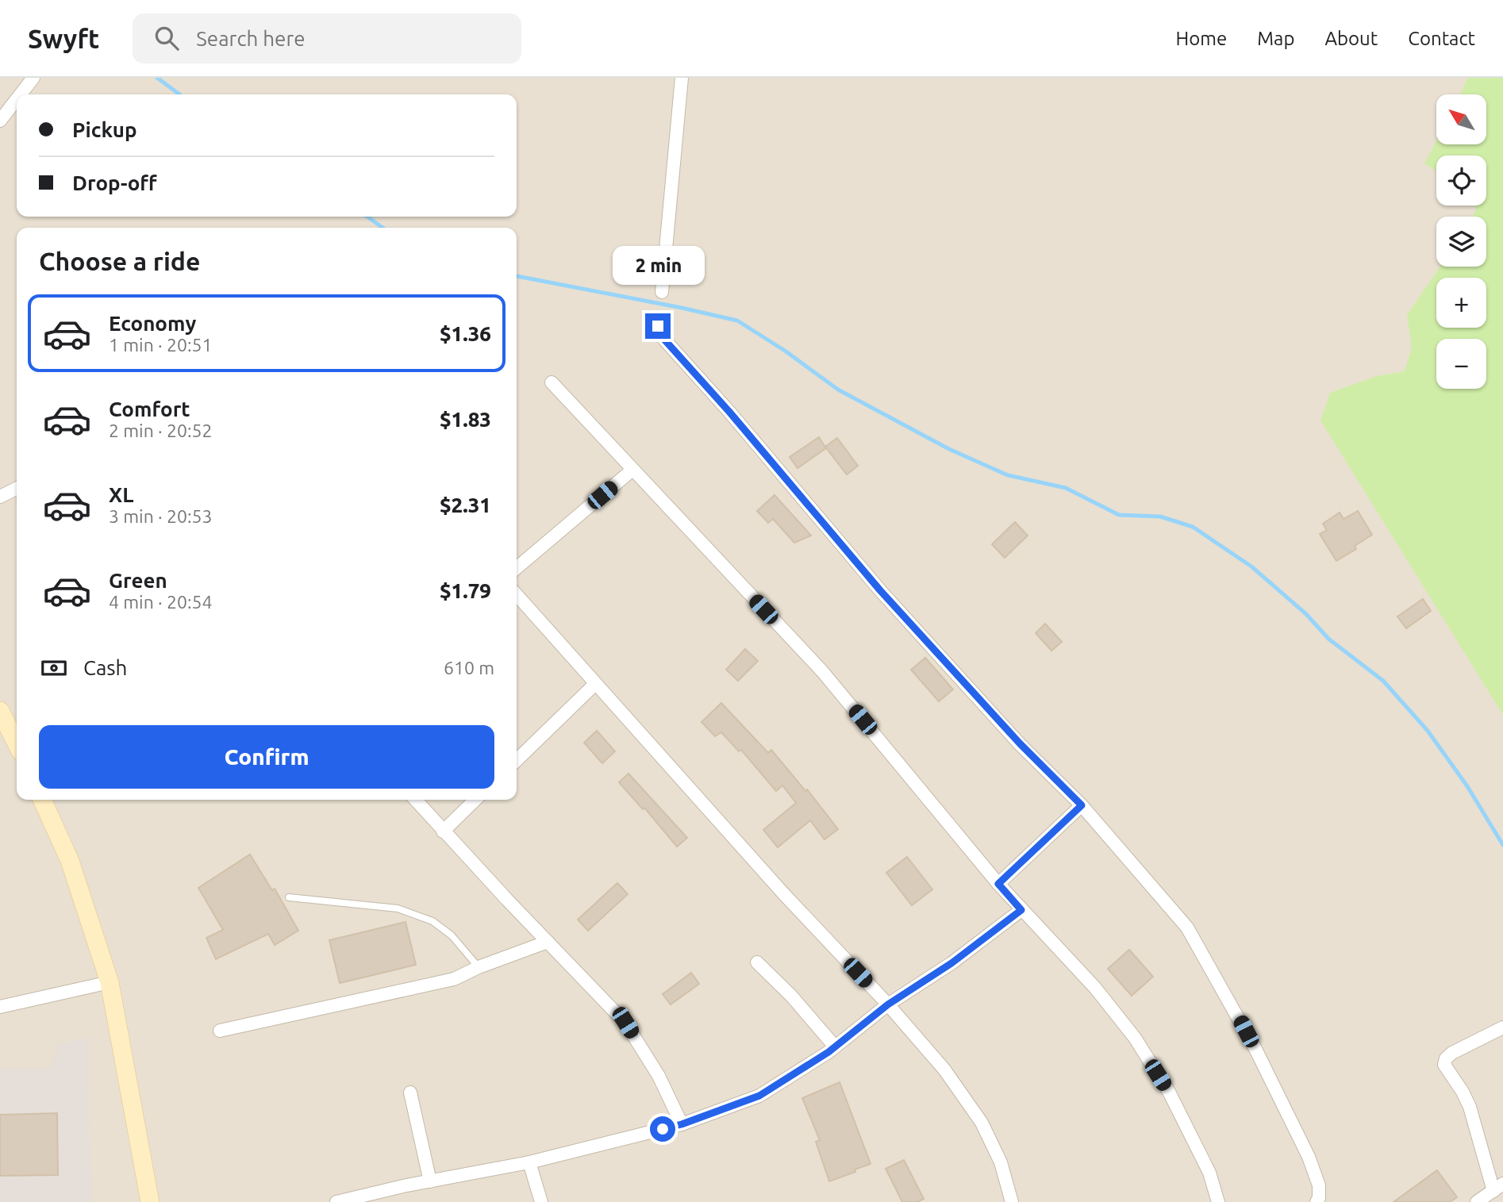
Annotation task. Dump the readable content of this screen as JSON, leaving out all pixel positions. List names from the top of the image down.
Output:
{
  "north": "top left",
  "page": {
    "header": "Swyft",
    "search": "Search here",
    "nav": [
      "Home",
      "Map",
      "About",
      "Contact"
    ],
    "map_buttons": ["+", "−"],
    "banner": ["Pickup", "Drop-off"],
    "heading": "Choose a ride",
    "bubble": "2 min",
    "list": [
      {
        "name": "Economy",
        "note": "1 min · 20:51",
        "value": "$1.36"
      },
      {
        "name": "Comfort",
        "note": "2 min · 20:52",
        "value": "$1.83"
      },
      {
        "name": "XL",
        "note": "3 min · 20:53",
        "value": "$2.31"
      },
      {
        "name": "Green",
        "note": "4 min · 20:54",
        "value": "$1.79"
      }
    ],
    "pay": ["Cash", "610 m"],
    "buttons": "Confirm"
  }
}
